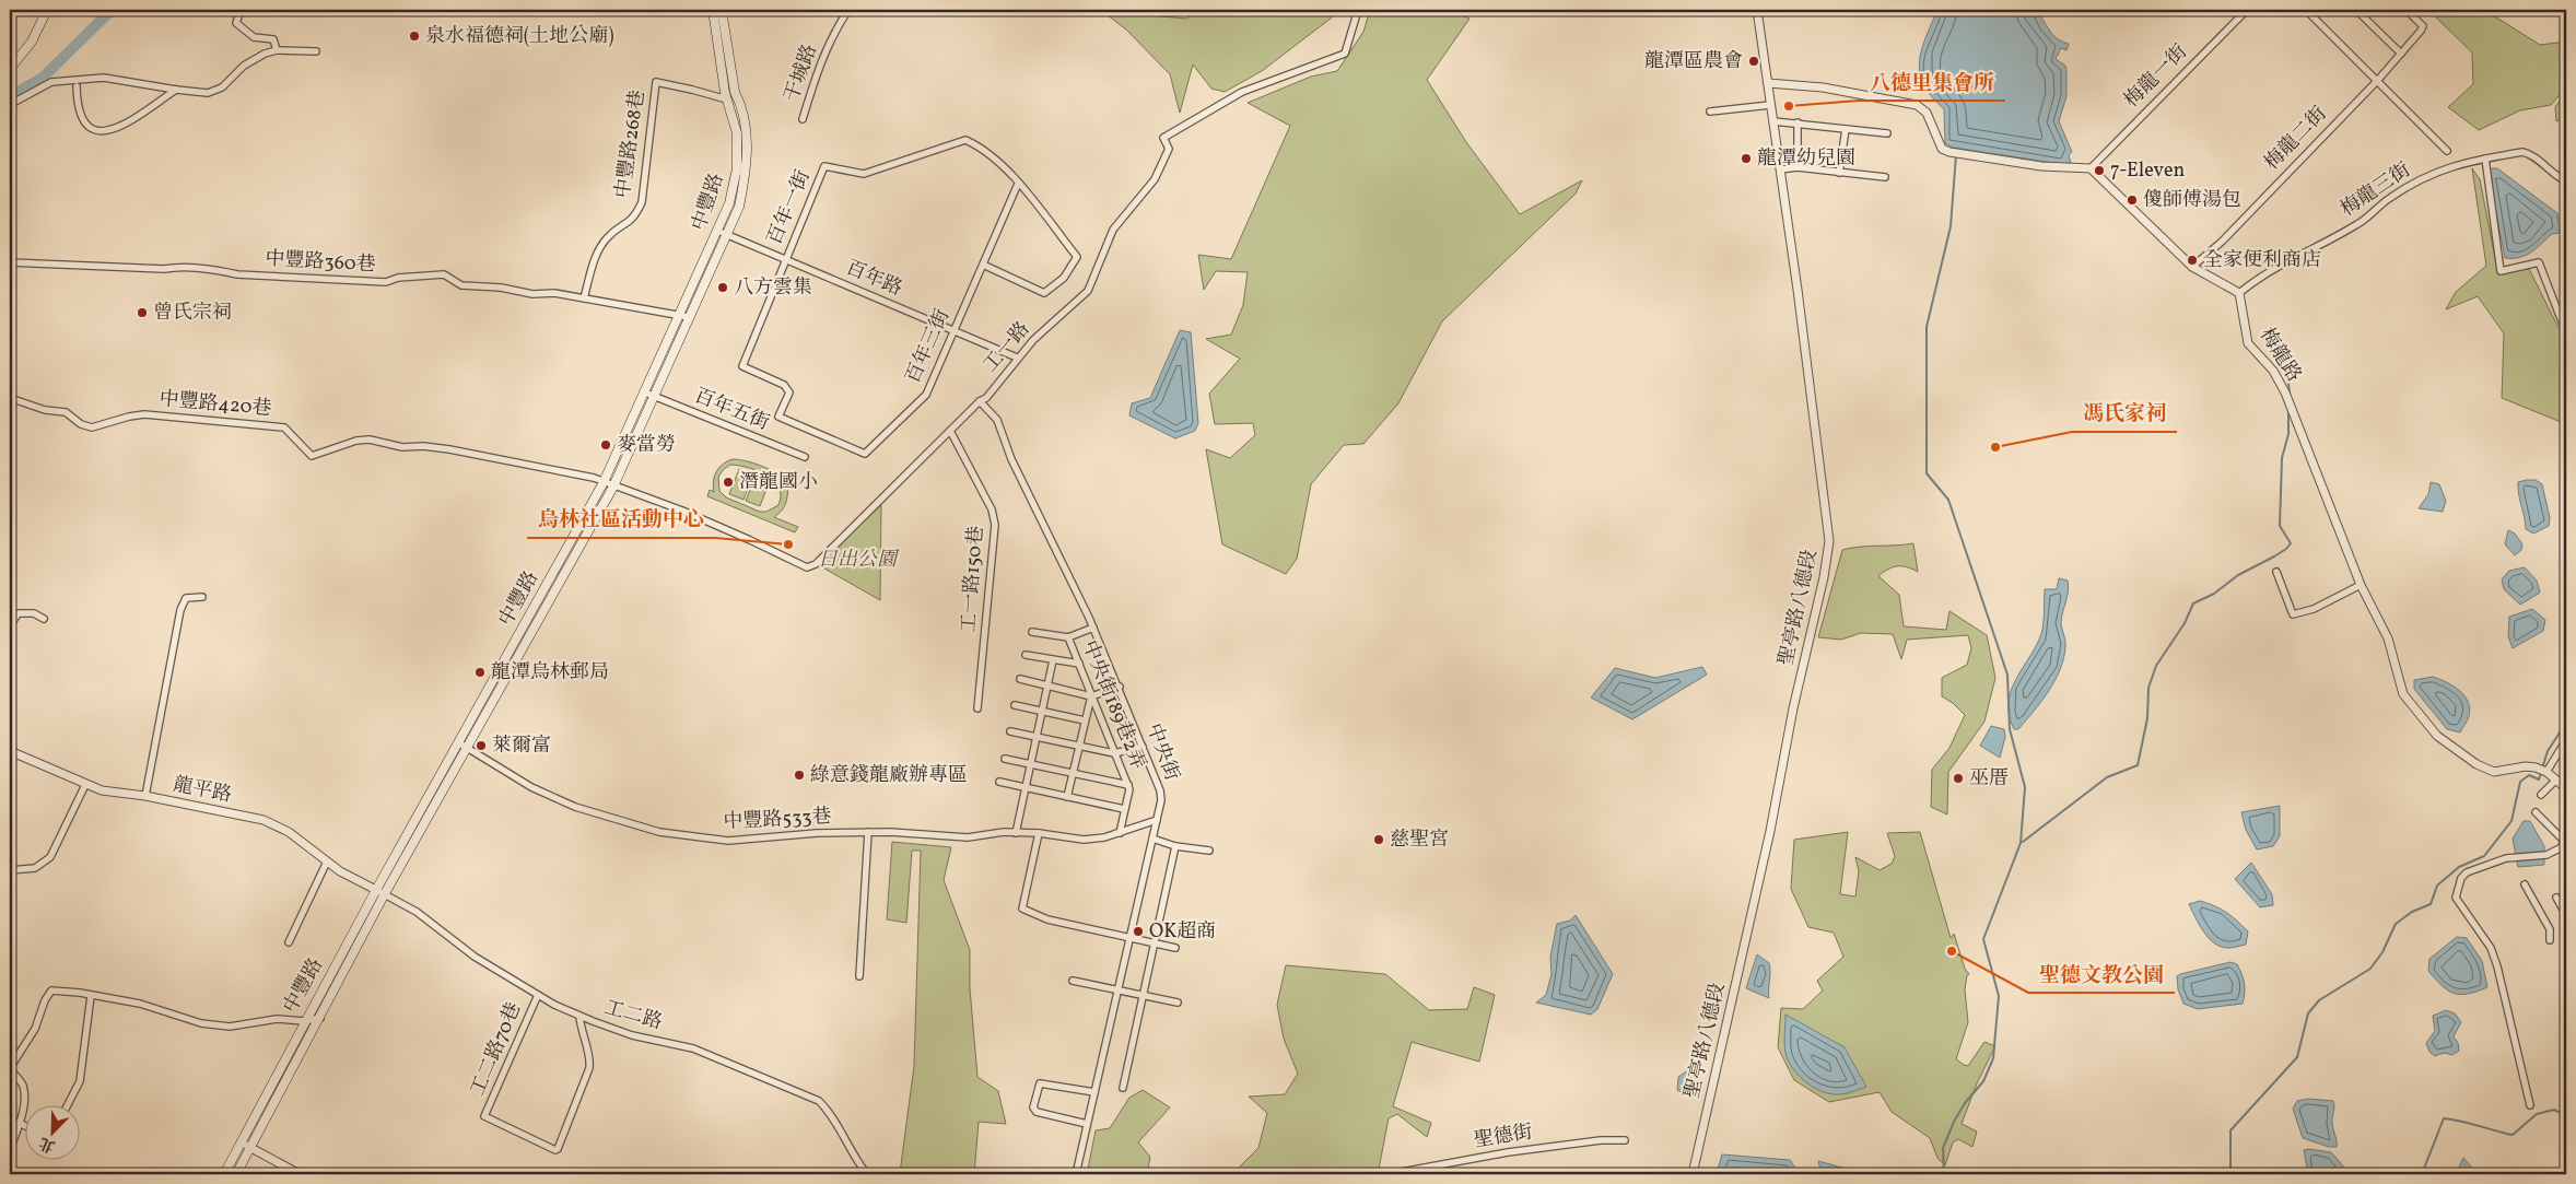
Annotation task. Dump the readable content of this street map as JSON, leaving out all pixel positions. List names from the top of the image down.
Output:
{
  "streets": {
    "main road": ["中豐路"],
    "street": [
      "干城路",
      "梅龍一街",
      "梅龍二街",
      "中豐路268巷",
      "梅龍三街",
      "百年一街",
      "中豐路360巷",
      "百年路",
      "百年三街",
      "工一路",
      "梅龍路",
      "中豐路420巷",
      "百年五街",
      "工一路150巷",
      "聖亭路八德段",
      "中央街189巷2弄",
      "中央街",
      "龍平路",
      "中豐路533巷",
      "工二路",
      "工二路70巷",
      "聖德街"
    ]
  },
  "crossings": [
    ["中豐路268巷", "中豐路"],
    ["中豐路268巷", "中豐路360巷"],
    ["梅龍三街", "梅龍路"],
    ["中豐路", "中豐路360巷"],
    ["中豐路", "百年路"],
    ["中豐路", "工一路"],
    ["中豐路", "中豐路420巷"],
    ["中豐路", "百年五街"],
    ["中豐路", "龍平路"],
    ["中豐路", "中豐路533巷"],
    ["中豐路", "工二路"],
    ["百年一街", "百年路"],
    ["百年一街", "百年三街"],
    ["百年路", "百年三街"],
    ["百年路", "工一路"],
    ["工一路", "中豐路420巷"],
    ["工一路", "工一路150巷"],
    ["工一路", "中央街"],
    ["中央街", "中豐路533巷"],
    ["龍平路", "工二路"],
    ["工二路", "工二路70巷"]
  ],
  "parks": ["日出公園"],
  "places": [
    "泉水福德祠(土地公廟)",
    "龍潭區農會",
    "八德里集會所",
    "龍潭幼兒園",
    "7-Eleven",
    "傻師傅湯包",
    "全家便利商店",
    "八方雲集",
    "曾氏宗祠",
    "麥當勞",
    "馮氏家祠",
    "潛龍國小",
    "烏林社區活動中心",
    "龍潭烏林郵局",
    "萊爾富",
    "綠意錢龍廠辦專區",
    "巫厝",
    "慈聖宮",
    "OK超商",
    "聖德文教公園"
  ],
  "north": "bottom left"
}
